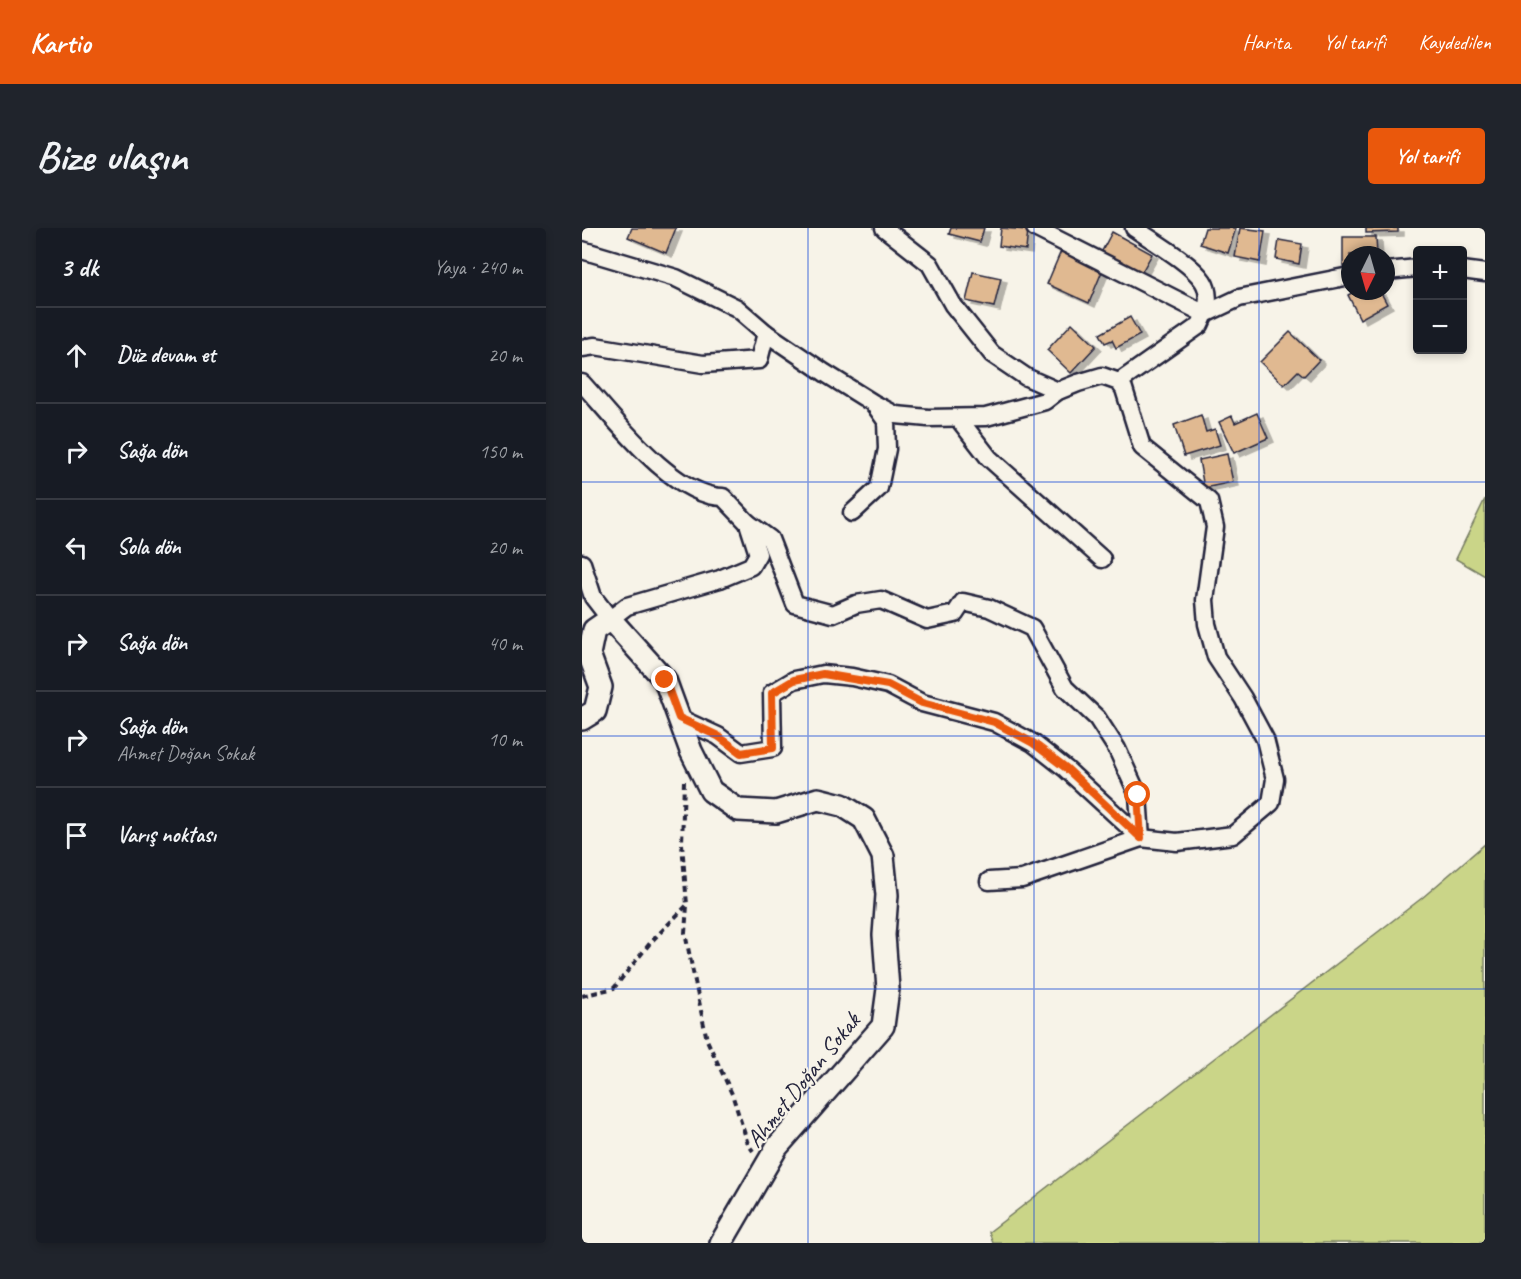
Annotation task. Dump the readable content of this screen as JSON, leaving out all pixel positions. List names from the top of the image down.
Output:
{
  "streets": {
    "street": ["Ahmet Doğan Sokak"]
  },
  "north": "bottom",
  "page": {
    "header": "Kartio",
    "nav": ["Harita", "Yol tarifi", "Kaydedilen"],
    "buttons": "Yol tarifi",
    "title": "Bize ulaşın",
    "heading": ["3 dk", "Yaya · 240 m"],
    "map_buttons": ["+", "−"],
    "list": [
      ["Düz devam et", "20 m"],
      ["Sağa dön", "150 m"],
      ["Sola dön", "20 m"],
      ["Sağa dön", "40 m"],
      ["Sağa dön", "Ahmet Doğan Sokak", "10 m"],
      "Varış noktası"
    ]
  }
}
